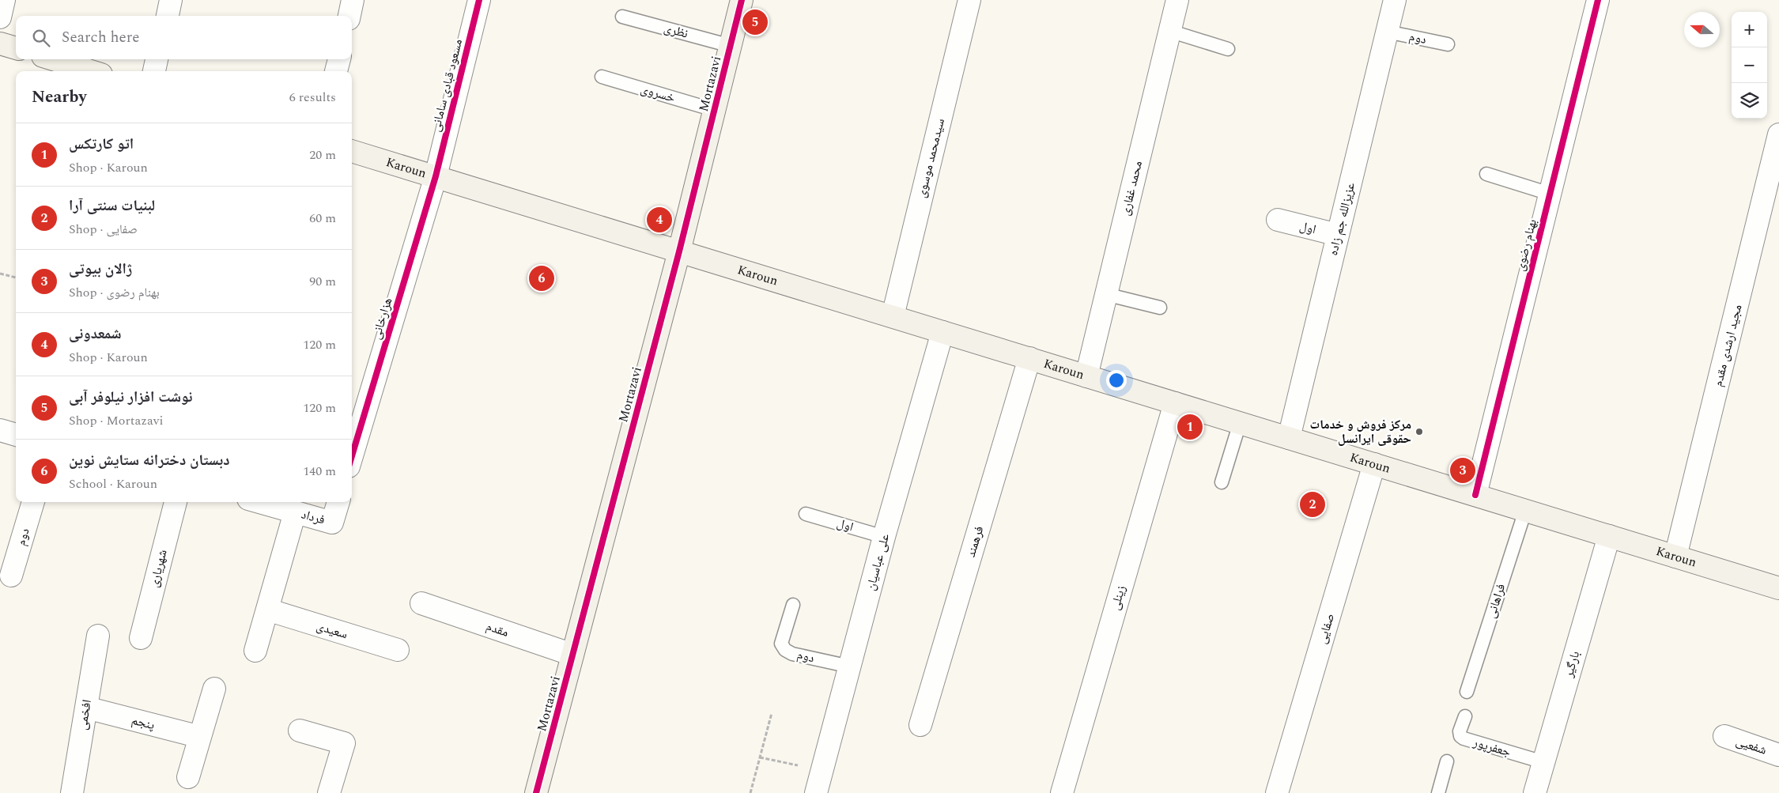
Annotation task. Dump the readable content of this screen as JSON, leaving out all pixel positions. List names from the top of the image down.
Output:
{
  "streets": {
    "main road": ["Mortazavi", "Karoun"],
    "street": [
      "دوم",
      "مسعود قبادی سامانی",
      "سیدمحمد موسوی",
      "محمد غفاری",
      "عزیزالله جم زاده",
      "اول",
      "بهنام رضوی",
      "هزارخانی",
      "مجید ارشدی مقدم",
      "فرداد",
      "فرهمند",
      "علی عباسیان",
      "شهریاری",
      "زینلی",
      "صفایی",
      "مقدم",
      "سعیدی",
      "بارگیر",
      "افخمی",
      "پنجم",
      "شفعیی"
    ],
    "lane": [
      "نظری",
      "خسروی",
      "فراهانی",
      "جعفرپور"
    ]
  },
  "crossings": [
    ["نظری", "Mortazavi"],
    ["دوم", "عزیزالله جم زاده"],
    ["دوم", "علی عباسیان"],
    ["Mortazavi", "خسروی"],
    ["Mortazavi", "Karoun"],
    ["Mortazavi", "مقدم"],
    ["مسعود قبادی سامانی", "Karoun"],
    ["مسعود قبادی سامانی", "هزارخانی"],
    ["سیدمحمد موسوی", "Karoun"],
    ["Karoun", "محمد غفاری"],
    ["Karoun", "عزیزالله جم زاده"],
    ["Karoun", "بهنام رضوی"],
    ["Karoun", "هزارخانی"],
    ["Karoun", "مجید ارشدی مقدم"],
    ["Karoun", "فرهمند"],
    ["Karoun", "علی عباسیان"],
    ["Karoun", "زینلی"],
    ["Karoun", "فراهانی"],
    ["Karoun", "صفایی"],
    ["Karoun", "بارگیر"],
    ["عزیزالله جم زاده", "اول"],
    ["اول", "علی عباسیان"],
    ["بارگیر", "جعفرپور"],
    ["افخمی", "پنجم"]
  ],
  "places": ["مرکز فروش و خدمات حقوقی ایرانسل"],
  "north": "left",
  "page": {
    "pins": [
      "5",
      "4",
      "6",
      "1",
      "3",
      "2"
    ],
    "map_buttons": ["+", "−"],
    "search": "Search here",
    "heading": ["Nearby", "6 results"],
    "list": [
      {
        "mark": "1",
        "name": "اتو کارتکس",
        "note": "Shop · Karoun",
        "value": "20 m"
      },
      {
        "mark": "2",
        "name": "لبنیات سنتی آرا",
        "note": "Shop · صفایی",
        "value": "60 m"
      },
      {
        "mark": "3",
        "name": "ژالان بیوتی",
        "note": "Shop · بهنام رضوی",
        "value": "90 m"
      },
      {
        "mark": "4",
        "name": "شمعدونی",
        "note": "Shop · Karoun",
        "value": "120 m"
      },
      {
        "mark": "5",
        "name": "نوشت افزار نیلوفر آبی",
        "note": "Shop · Mortazavi",
        "value": "120 m"
      },
      {
        "mark": "6",
        "name": "دبستان دخترانه ستایش نوین",
        "note": "School · Karoun",
        "value": "140 m"
      }
    ]
  }
}
